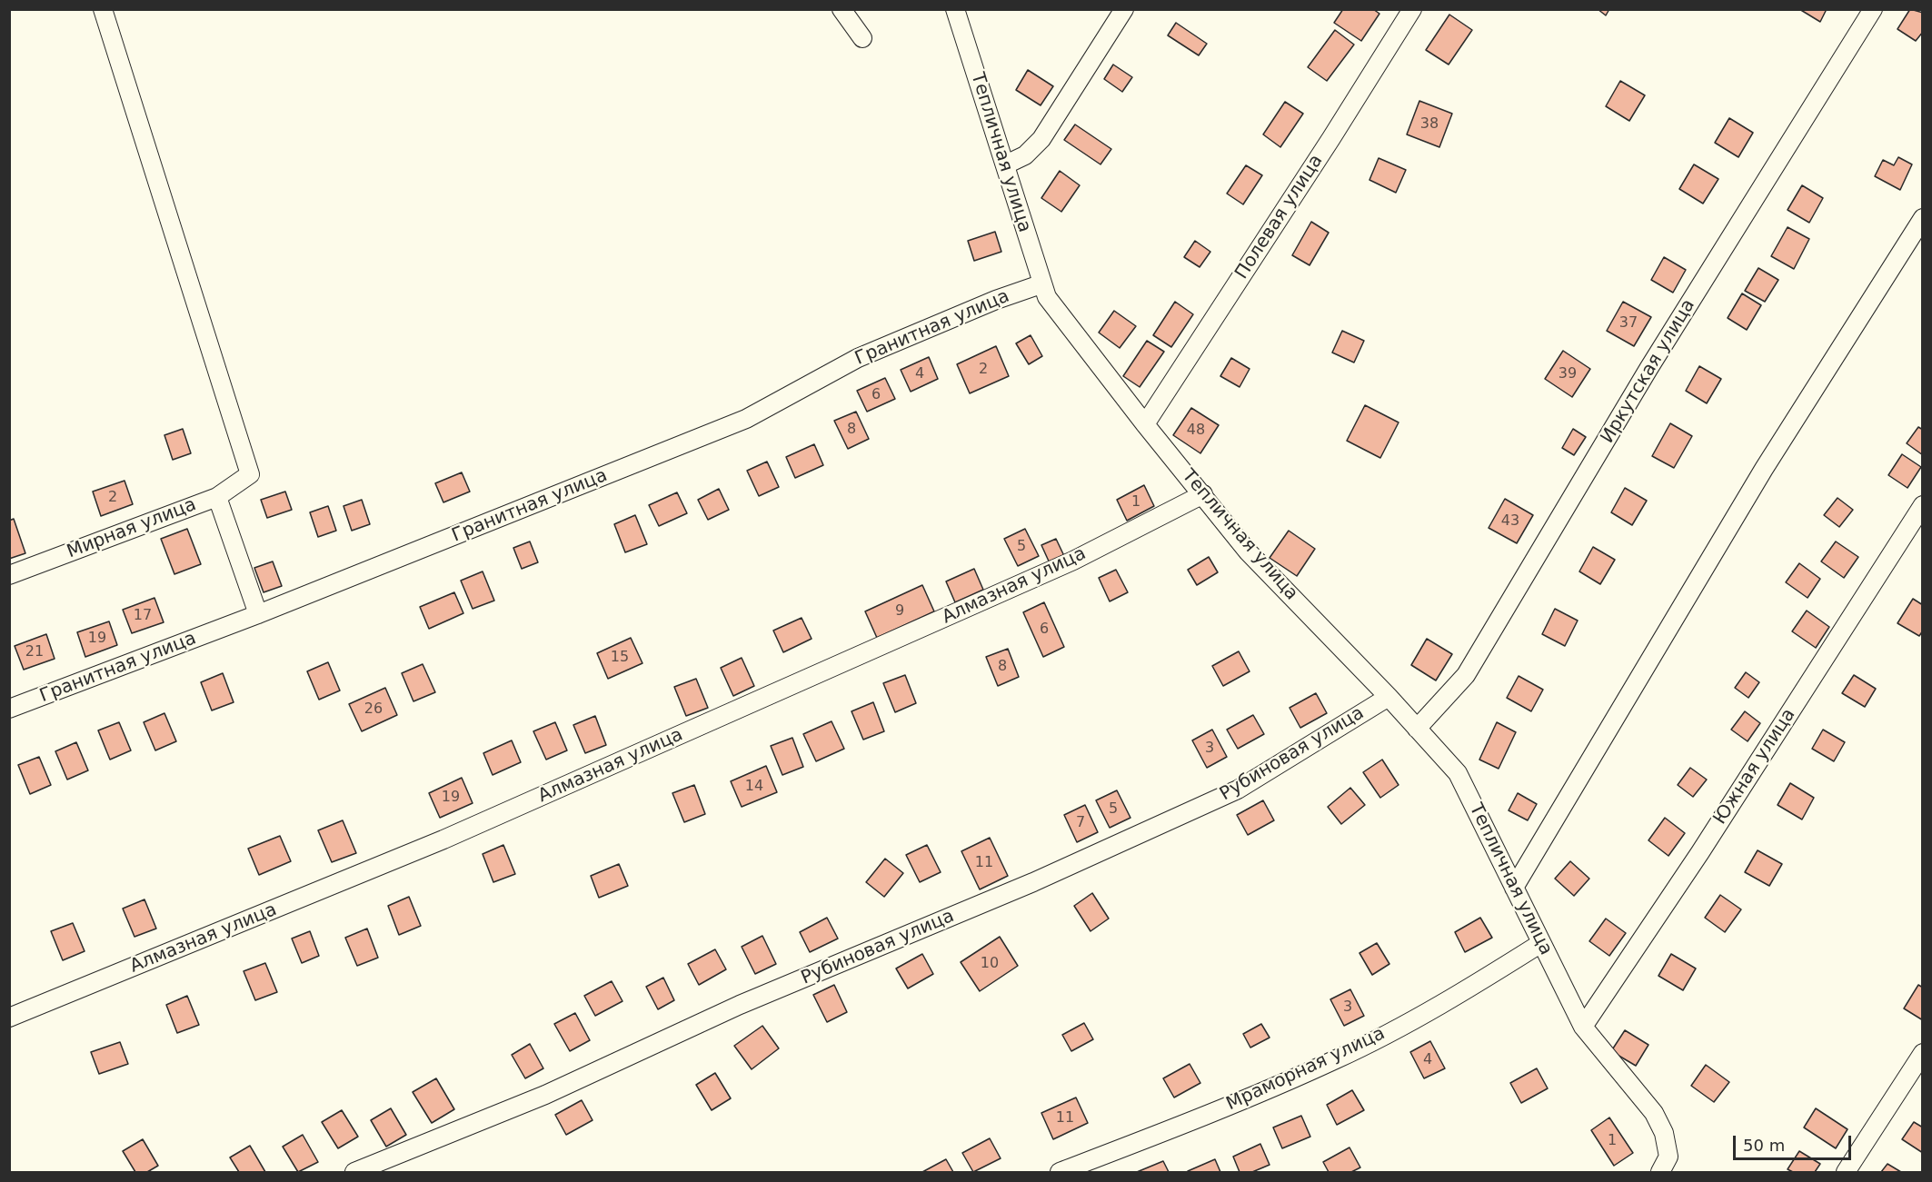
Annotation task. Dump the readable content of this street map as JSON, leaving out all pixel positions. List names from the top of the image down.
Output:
{
  "streets": {
    "street": [
      "Тепличная улица",
      "Полевая улица",
      "Гранитная улица",
      "Иркутская улица",
      "Мирная улица",
      "Алмазная улица",
      "Рубиновая улица",
      "Южная улица",
      "Мраморная улица"
    ]
  },
  "crossings": [
    ["Тепличная улица", "Полевая улица"],
    ["Тепличная улица", "Гранитная улица"],
    ["Тепличная улица", "Иркутская улица"],
    ["Тепличная улица", "Алмазная улица"],
    ["Тепличная улица", "Рубиновая улица"],
    ["Тепличная улица", "Южная улица"],
    ["Тепличная улица", "Мраморная улица"]
  ],
  "house_numbers": [
    "38",
    "37",
    "2",
    "4",
    "39",
    "6",
    "8",
    "48",
    "2",
    "1",
    "43",
    "5",
    "9",
    "17",
    "6",
    "19",
    "21",
    "15",
    "8",
    "26",
    "3",
    "14",
    "19",
    "5",
    "7",
    "11",
    "10",
    "3",
    "4",
    "11",
    "1"
  ],
  "scale_bar": "50 m"
}
